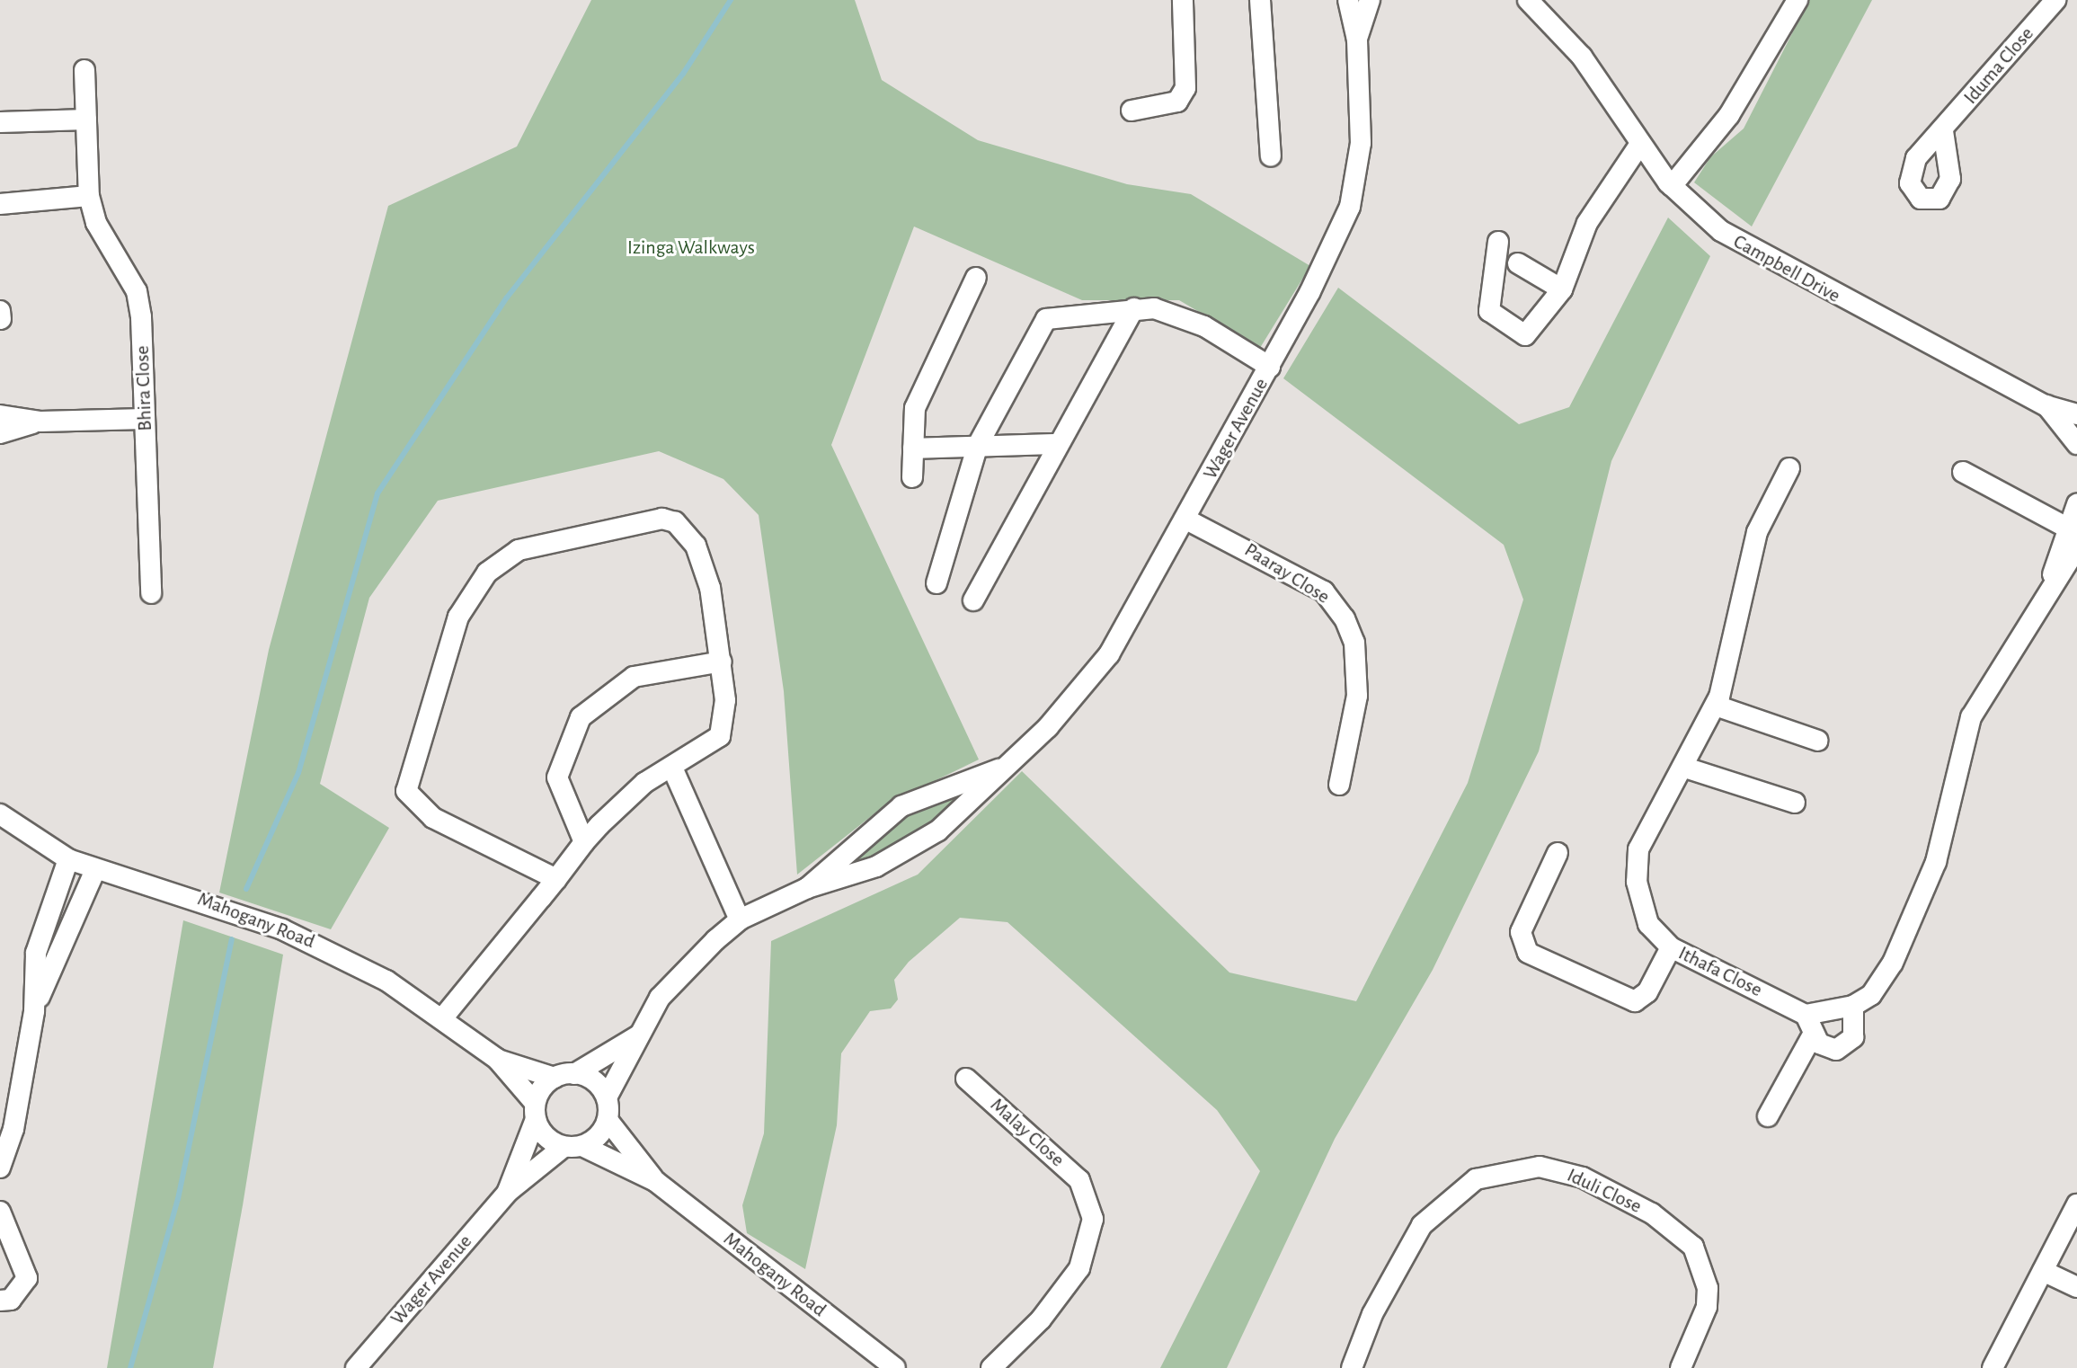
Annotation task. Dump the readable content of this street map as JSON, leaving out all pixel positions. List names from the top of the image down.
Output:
{
  "streets": {
    "street": [
      "Iduma Close",
      "Campbell Drive",
      "Bhira Close",
      "Wager Avenue",
      "Paaray Close",
      "Mahogany Road",
      "Ithafa Close",
      "Malay Close",
      "Iduli Close"
    ]
  },
  "crossings": [
    ["Wager Avenue", "Paaray Close"],
    ["Wager Avenue", "Mahogany Road"]
  ],
  "parks": ["Izinga Walkways"]
}
